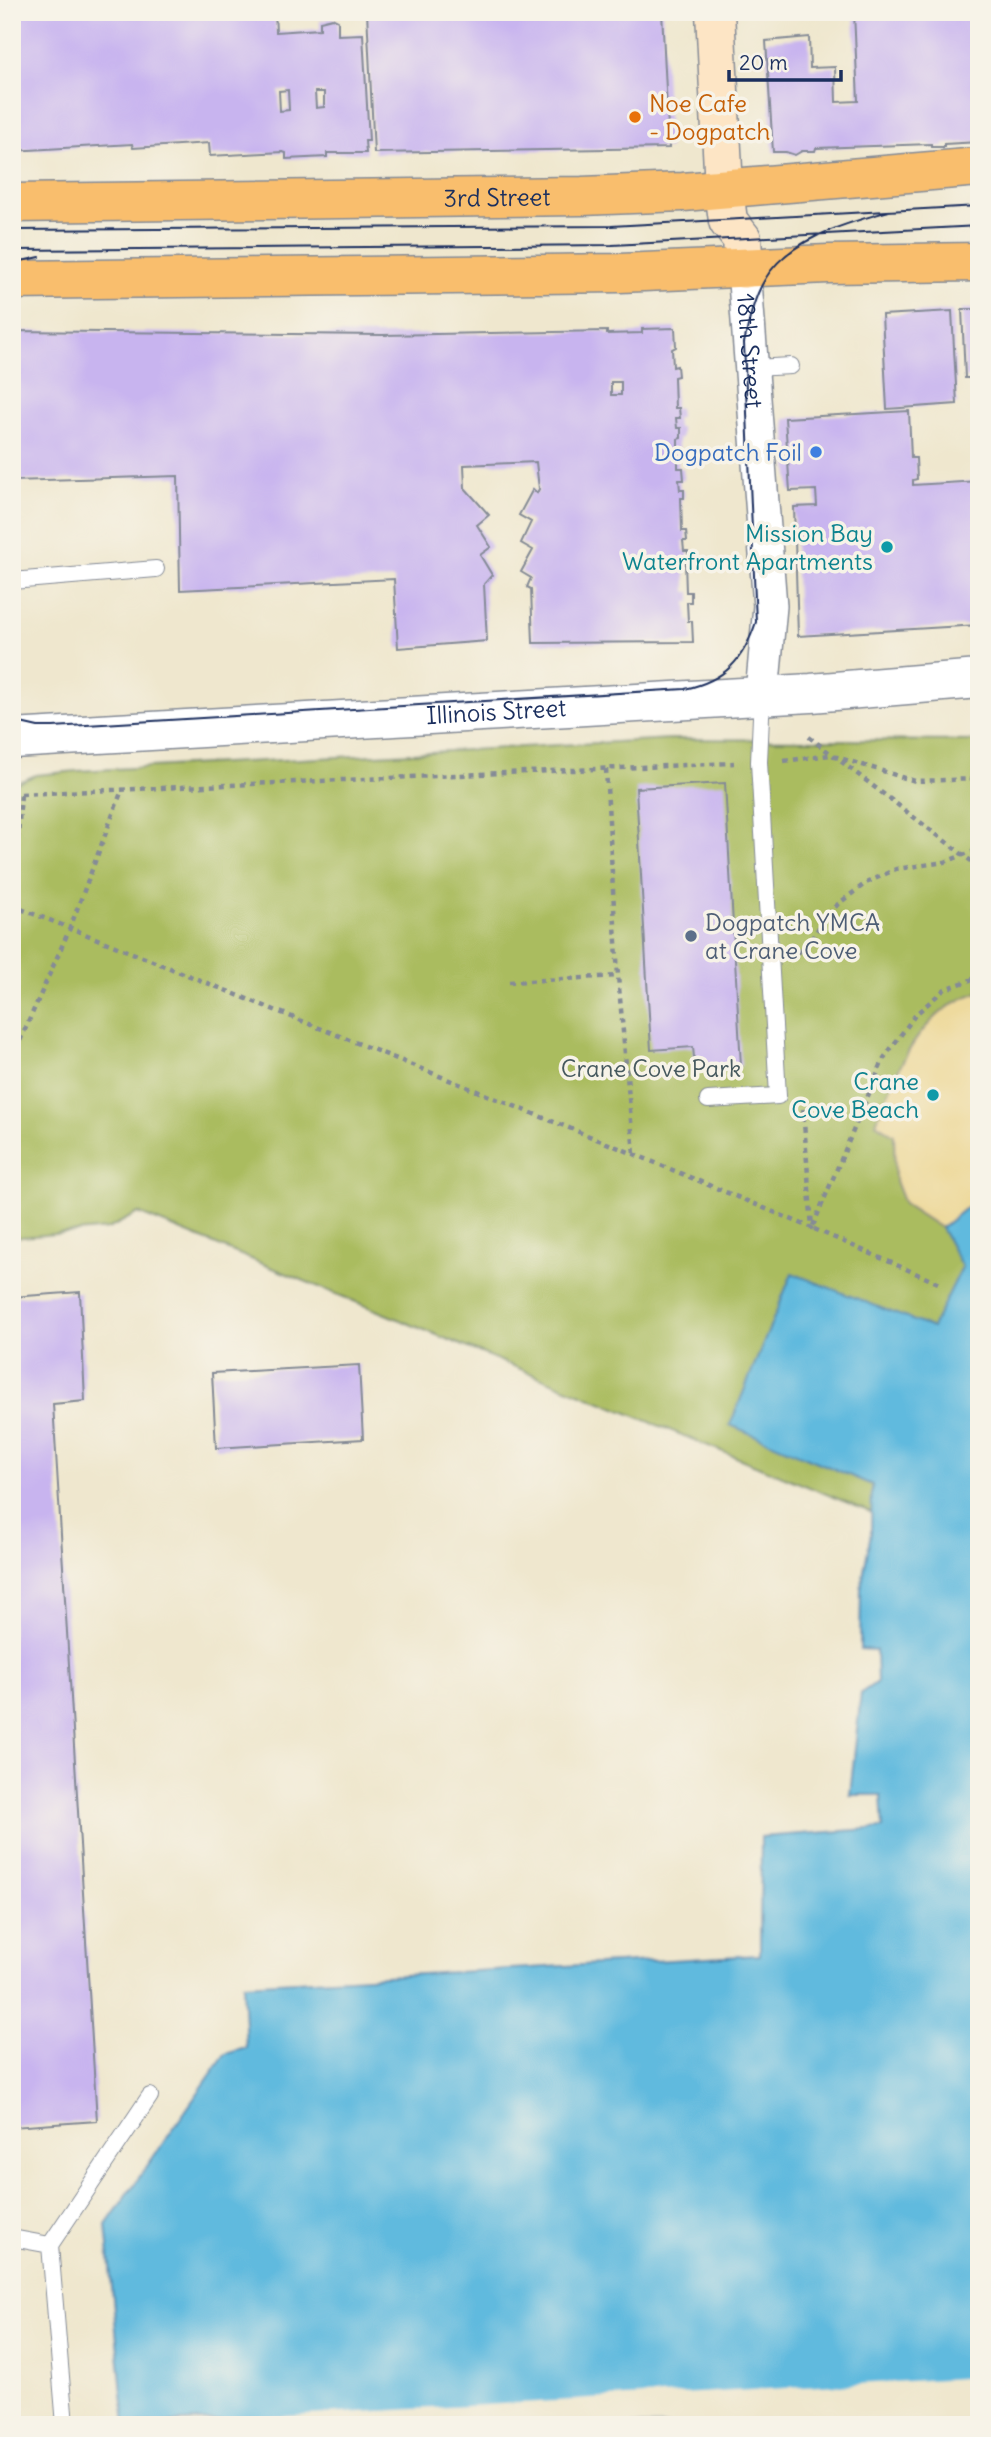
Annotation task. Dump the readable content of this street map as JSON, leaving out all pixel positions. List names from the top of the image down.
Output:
{
  "streets": {
    "main road": ["3rd Street", "18th Street"],
    "street": ["Illinois Street"]
  },
  "crossings": [
    ["3rd Street", "18th Street"],
    ["18th Street", "Illinois Street"]
  ],
  "parks": ["Crane Cove Park"],
  "places": [
    "Noe Cafe - Dogpatch",
    "Dogpatch Foil",
    "Mission Bay Waterfront Apartments",
    "Dogpatch YMCA at Crane Cove",
    "Crane Cove Beach"
  ],
  "scale_bar": "20 m"
}
